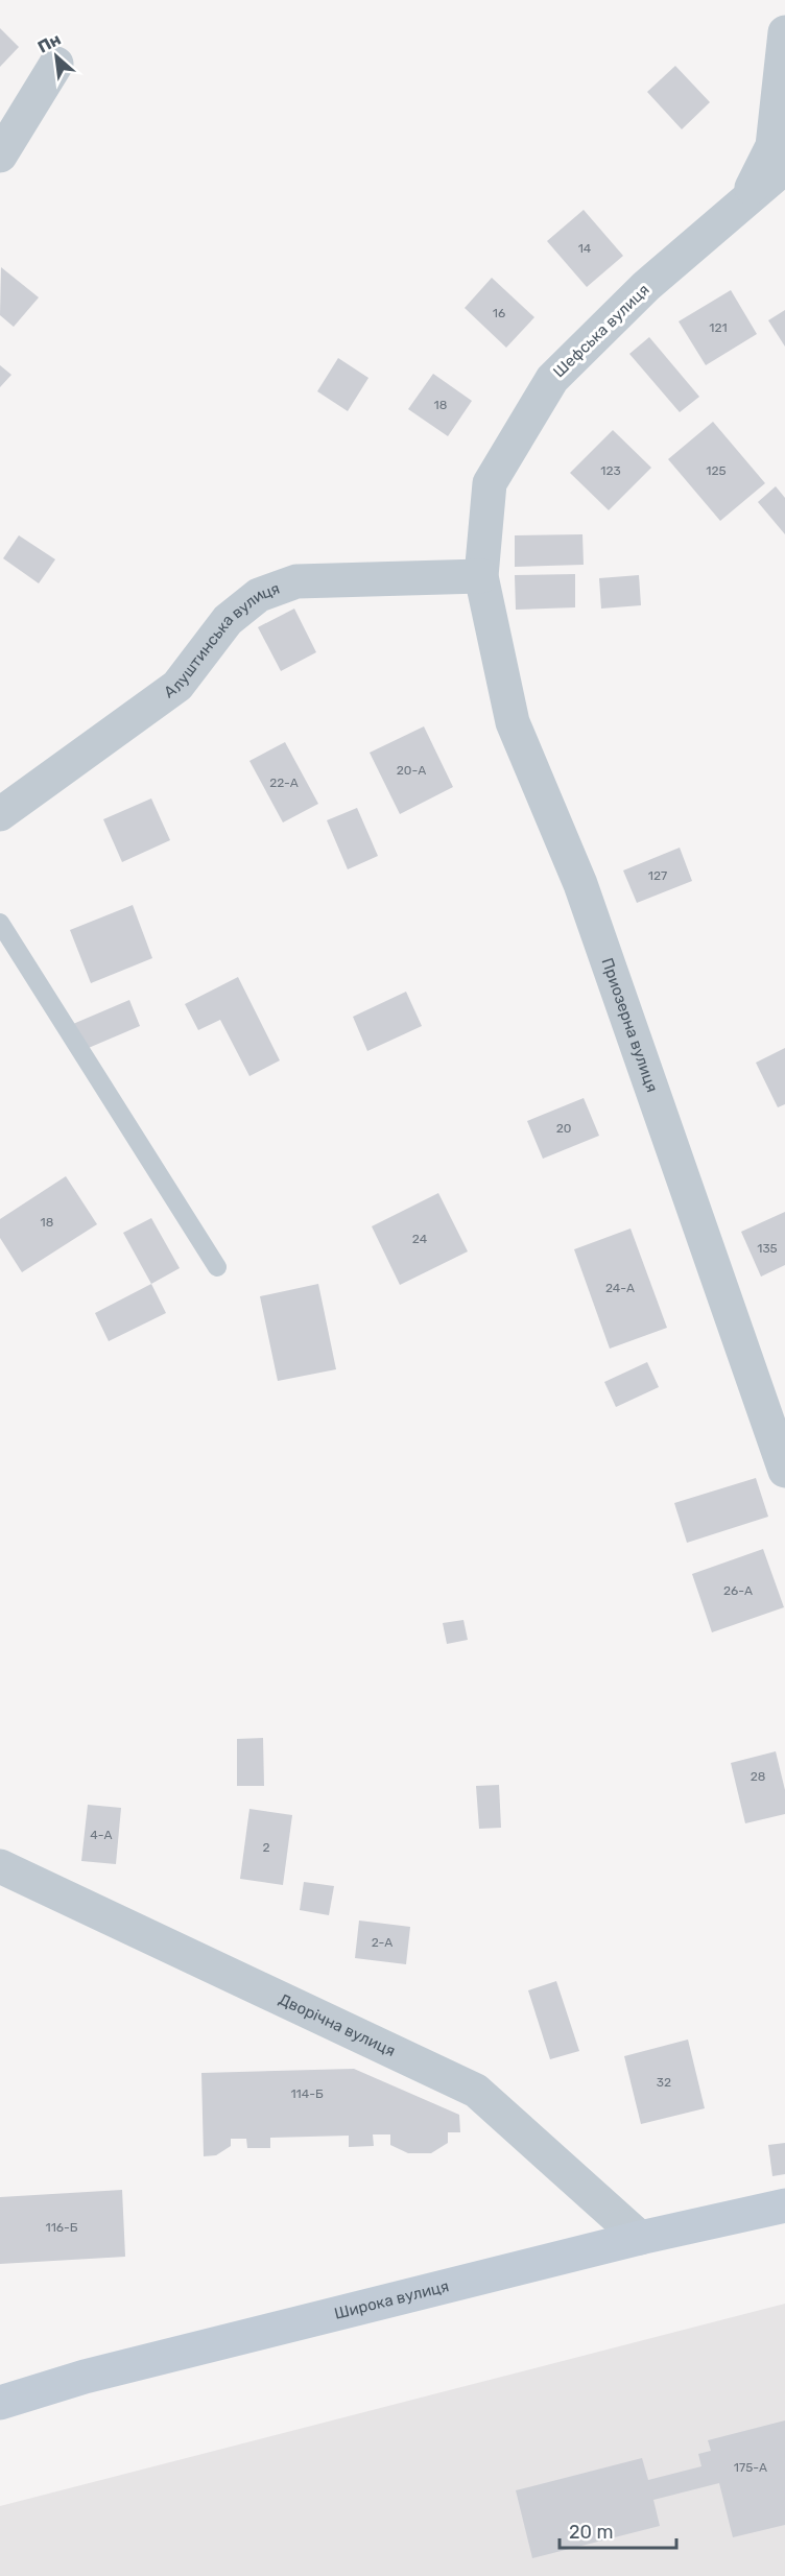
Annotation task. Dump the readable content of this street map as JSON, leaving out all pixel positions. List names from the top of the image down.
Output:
{
  "streets": {
    "main road": ["Широка вулиця"],
    "street": [
      "Шефська вулиця",
      "Алуштинська вулиця",
      "Приозерна вулиця",
      "Дворічна вулиця"
    ]
  },
  "crossings": [
    ["Шефська вулиця", "Алуштинська вулиця"],
    ["Шефська вулиця", "Приозерна вулиця"],
    ["Алуштинська вулиця", "Приозерна вулиця"],
    ["Дворічна вулиця", "Широка вулиця"]
  ],
  "house_numbers": [
    "14",
    "16",
    "121",
    "18",
    "123",
    "125",
    "20-А",
    "22-А",
    "127",
    "20",
    "18",
    "24",
    "135",
    "24-А",
    "26-А",
    "28",
    "4-А",
    "2",
    "2-А",
    "32",
    "114-Б",
    "116-Б",
    "175-А"
  ],
  "scale_bar": "20 m",
  "north": "top left"
}
